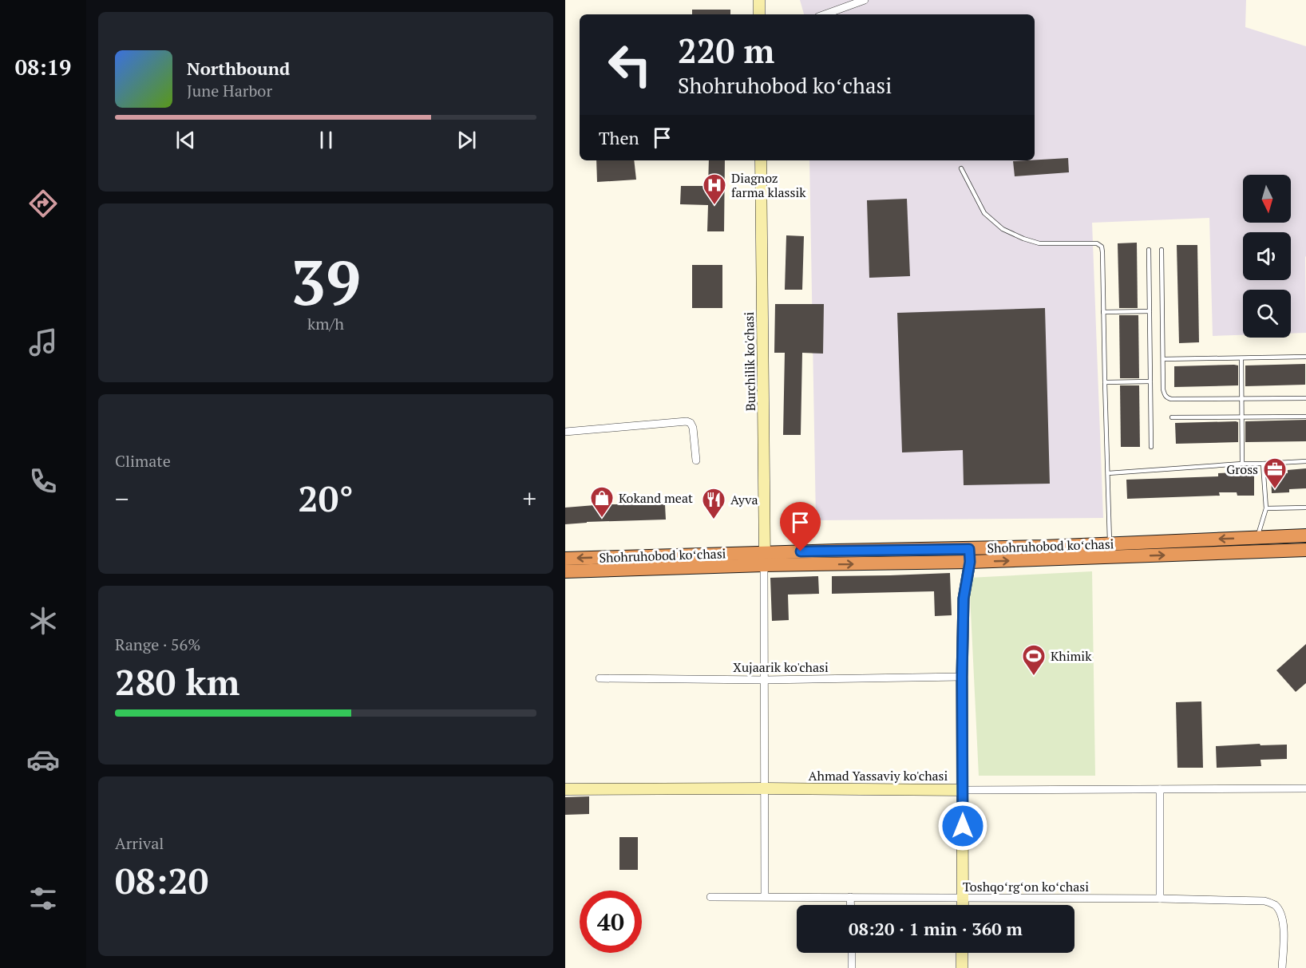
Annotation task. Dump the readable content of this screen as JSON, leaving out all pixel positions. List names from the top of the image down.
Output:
{
  "streets": {
    "highway": ["Shohruhobod koʻchasi"],
    "street": [
      "Burchilik ko'chasi",
      "Xujaarik ko'chasi",
      "Ahmad Yassaviy ko'chasi",
      "Toshqoʻrgʻon koʻchasi"
    ]
  },
  "crossings": [
    ["Burchilik ko'chasi", "Shohruhobod koʻchasi"]
  ],
  "places": {
    "hospital": ["Diagnoz farma klassik"],
    "office": ["Gross"],
    "shop": ["Kokand meat"],
    "restaurant": ["Ayva"],
    "sports": ["Khimik"]
  },
  "north": "bottom",
  "page": {
    "tabs": "08:19",
    "turn": ["220 m", "Shohruhobod koʻchasi"],
    "song": ["Northbound", "June Harbor"],
    "then": "Then",
    "tile": [
      ["39", "km/h"],
      "Climate",
      ["Range · 56%", "280 km"],
      ["Arrival", "08:20"]
    ],
    "heat": ["−", "20°", "+"],
    "limit": "40",
    "trip": "08:20 · 1 min · 360 m"
  }
}
